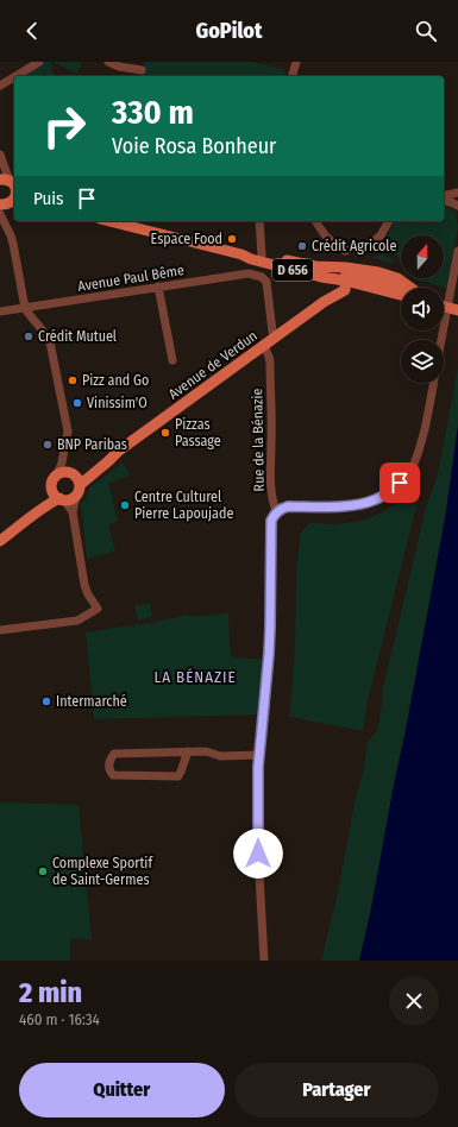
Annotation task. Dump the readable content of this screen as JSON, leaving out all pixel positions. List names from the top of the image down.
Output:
{
  "streets": {
    "main road": ["D 656", "Avenue de Verdun"],
    "street": ["Avenue Paul Bême", "Rue de la Bénazie"]
  },
  "crossings": [
    ["D 656", "Avenue de Verdun"],
    ["Avenue Paul Bême", "Avenue de Verdun"],
    ["Avenue de Verdun", "Rue de la Bénazie"]
  ],
  "districts": ["LA BÉNAZIE"],
  "places": [
    "Espace Food",
    "Crédit Agricole",
    "Crédit Mutuel",
    "Pizz and Go",
    "Vinissim'O",
    "Pizzas Passage",
    "BNP Paribas",
    "Centre Culturel Pierre Lapoujade",
    "Intermarché",
    "Complexe Sportif de Saint-Germes"
  ],
  "north": "top",
  "page": {
    "header": "GoPilot",
    "turn": ["330 m", "Voie Rosa Bonheur"],
    "then": "Puis",
    "heading": ["2 min", "460 m · 16:34"],
    "buttons": ["Quitter", "Partager"]
  }
}
